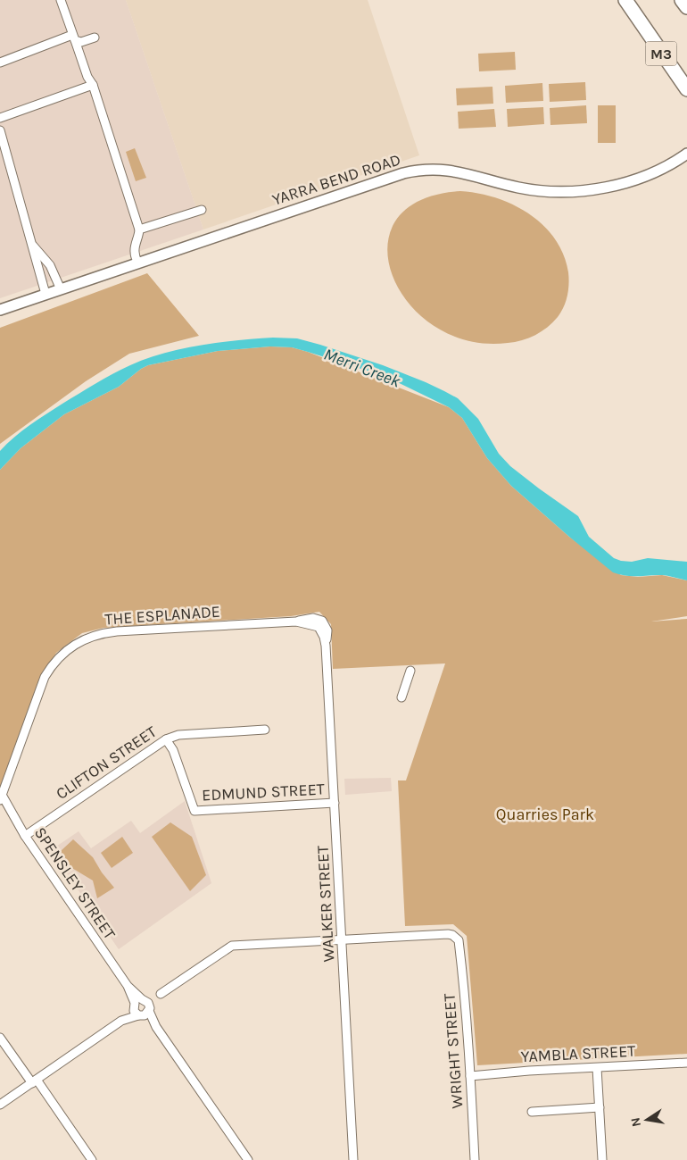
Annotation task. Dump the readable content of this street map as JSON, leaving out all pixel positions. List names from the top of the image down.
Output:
{
  "streets": {
    "highway": ["M3"],
    "street": [
      "YARRA BEND ROAD",
      "THE ESPLANADE",
      "CLIFTON STREET",
      "EDMUND STREET",
      "SPENSLEY STREET",
      "WALKER STREET",
      "WRIGHT STREET",
      "YAMBLA STREET"
    ]
  },
  "crossings": [
    ["THE ESPLANADE", "SPENSLEY STREET"],
    ["THE ESPLANADE", "WALKER STREET"],
    ["CLIFTON STREET", "EDMUND STREET"],
    ["CLIFTON STREET", "SPENSLEY STREET"],
    ["EDMUND STREET", "WALKER STREET"],
    ["WALKER STREET", "WRIGHT STREET"],
    ["WRIGHT STREET", "YAMBLA STREET"]
  ],
  "water": ["Merri Creek"],
  "parks": ["Quarries Park"],
  "north": "left"
}
